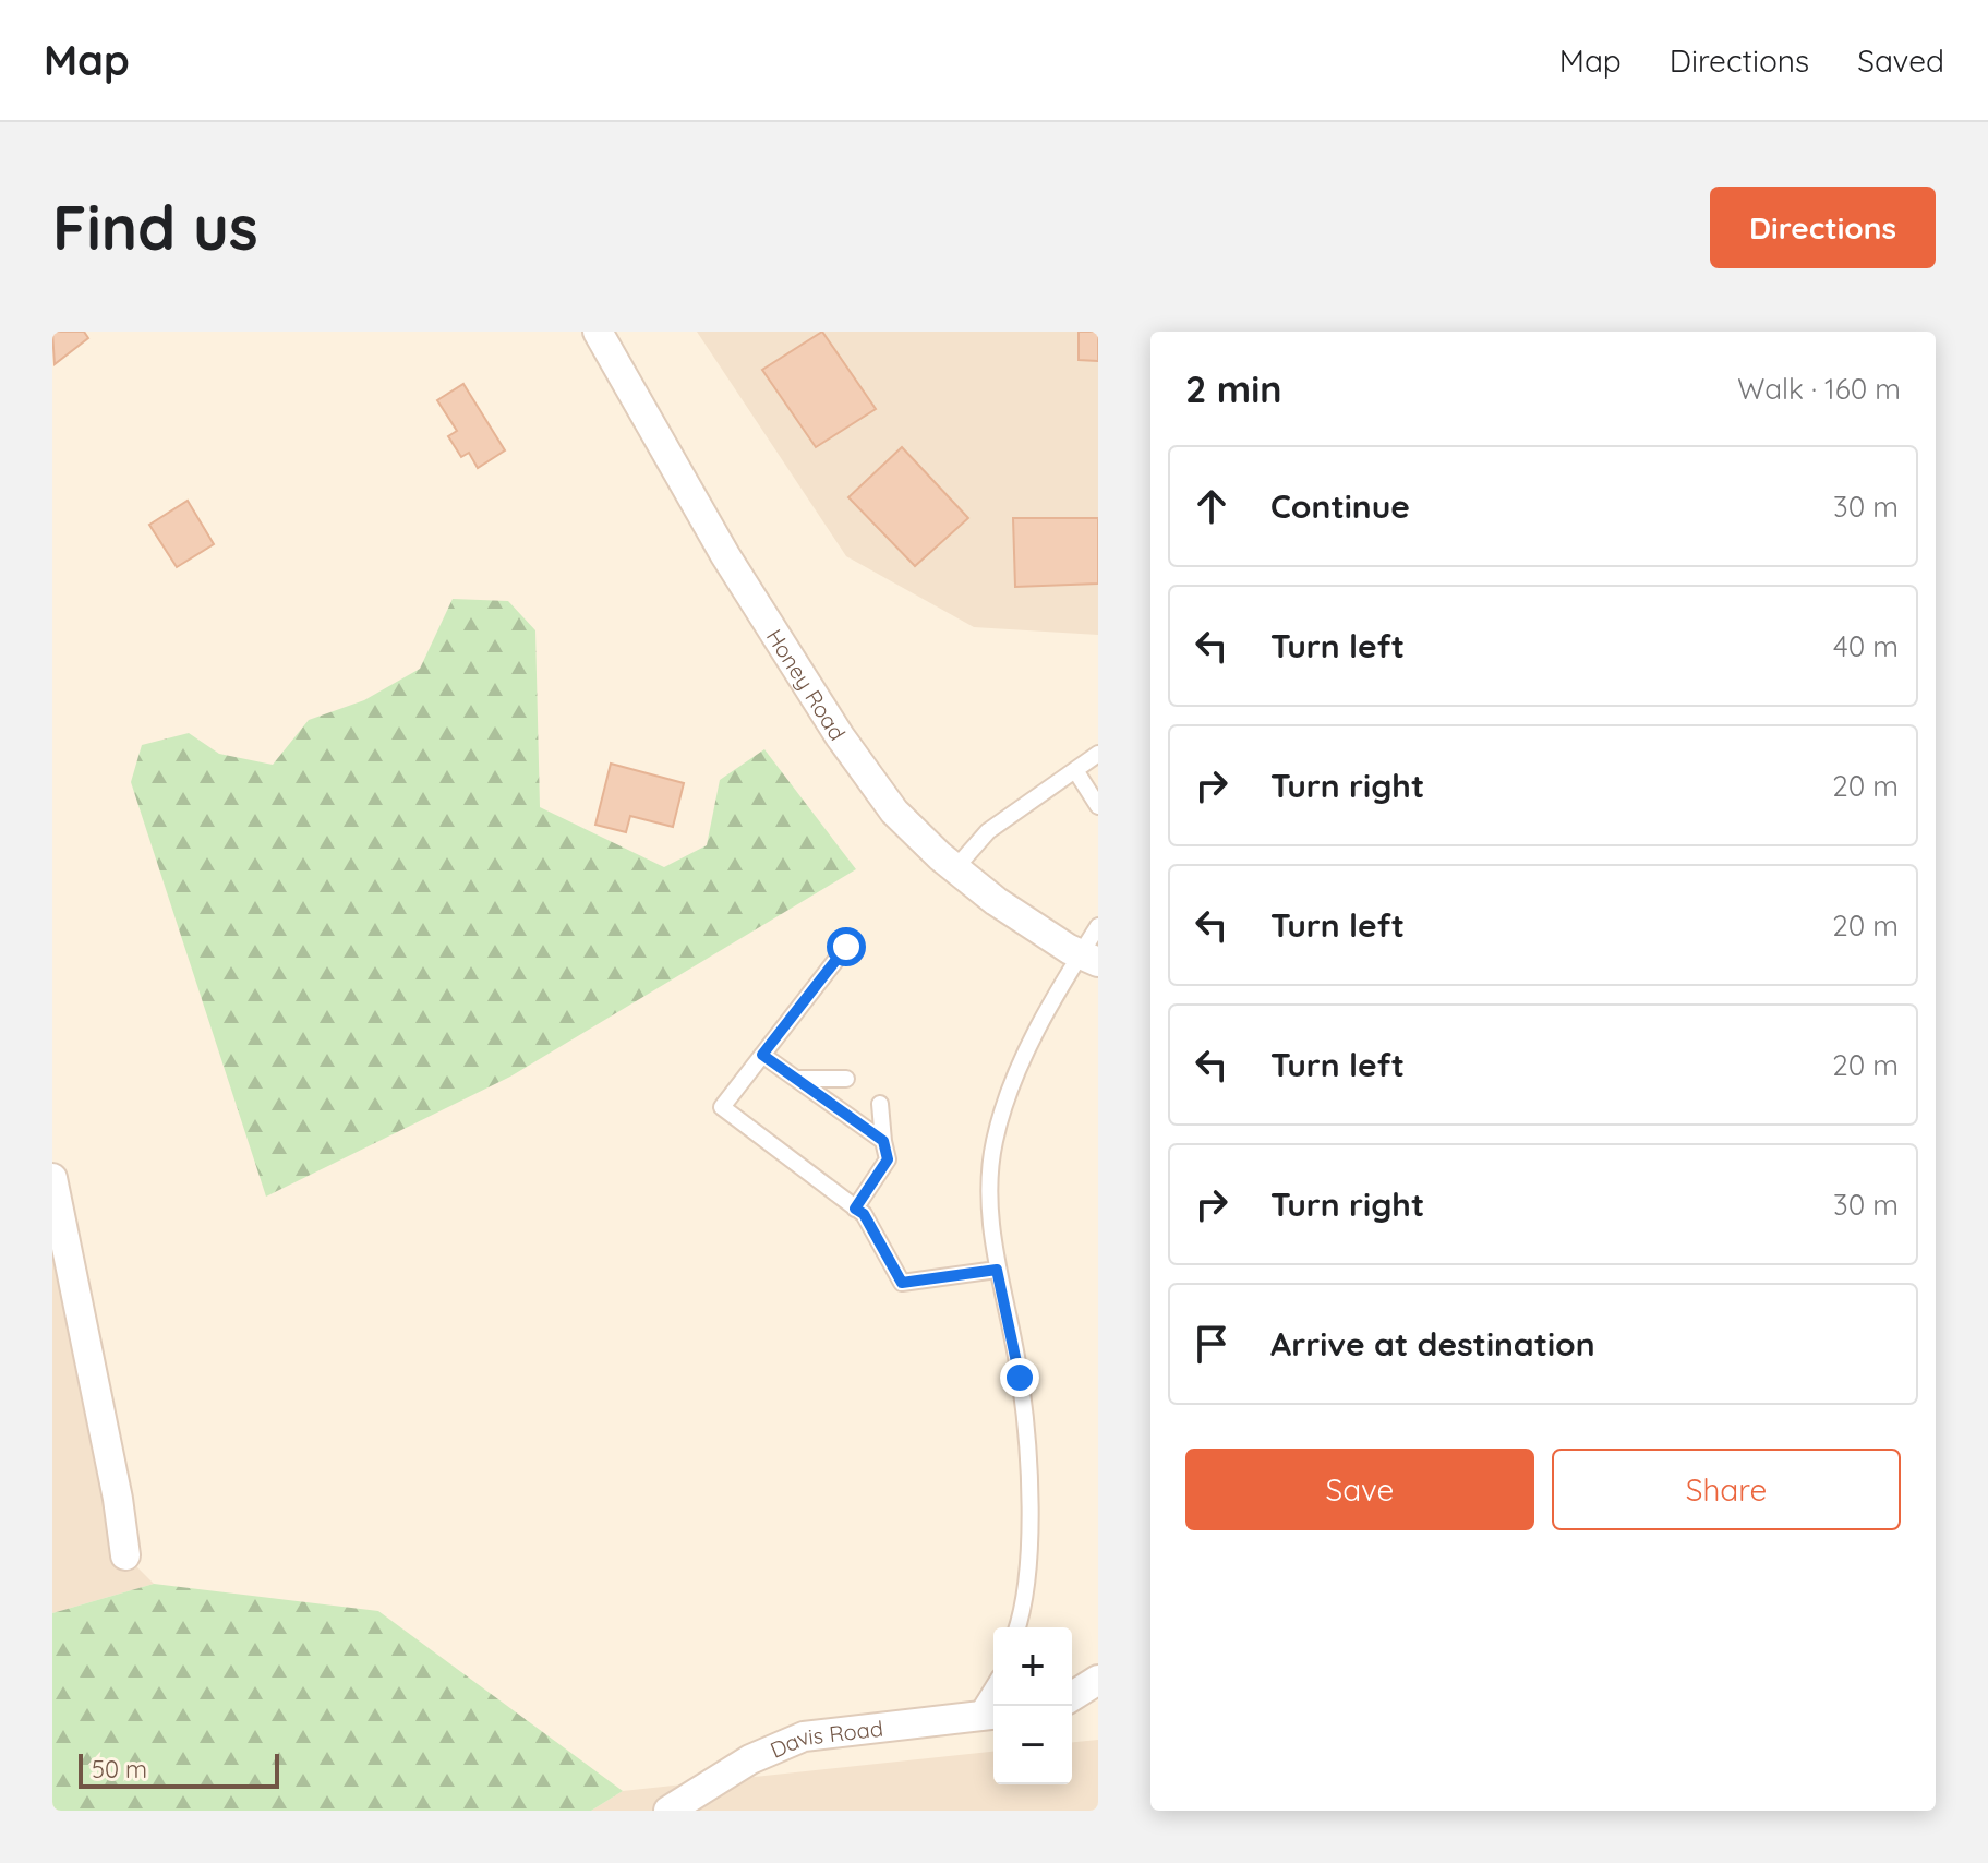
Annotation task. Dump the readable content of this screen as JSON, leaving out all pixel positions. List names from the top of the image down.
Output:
{
  "streets": {
    "street": ["Honey Road", "Davis Road"]
  },
  "scale_bar": "50 m",
  "page": {
    "header": "Map",
    "nav": ["Map", "Directions", "Saved"],
    "buttons": [
      "Directions",
      ["Save", "Share"]
    ],
    "title": "Find us",
    "heading": ["2 min", "Walk · 160 m"],
    "list": [
      ["Continue", "30 m"],
      ["Turn left", "40 m"],
      ["Turn right", "20 m"],
      ["Turn left", "20 m"],
      ["Turn left", "20 m"],
      ["Turn right", "30 m"],
      "Arrive at destination"
    ],
    "map_buttons": ["+", "−"],
    "scale": "50 m"
  }
}
